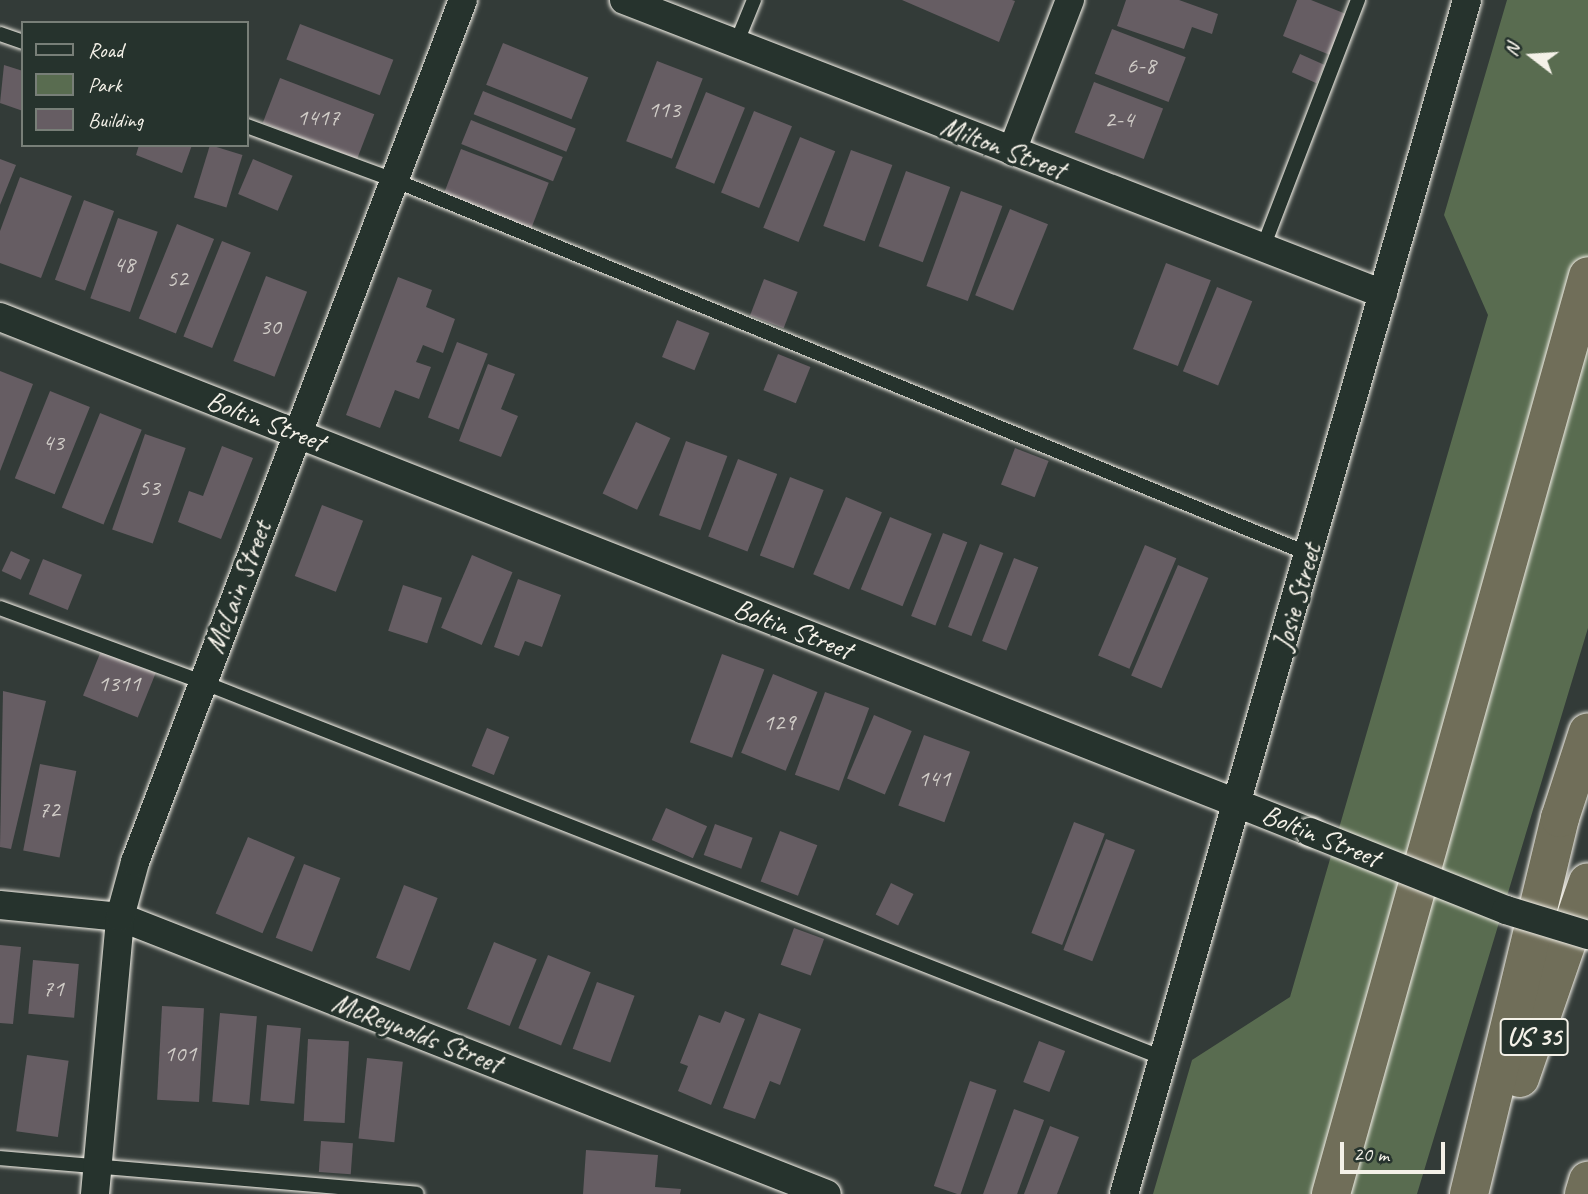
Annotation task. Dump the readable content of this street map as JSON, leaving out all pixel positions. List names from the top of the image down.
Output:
{
  "streets": {
    "highway": ["US 35"],
    "street": [
      "Milton Street",
      "Boltin Street",
      "McLain Street",
      "Josie Street",
      "McReynolds Street"
    ]
  },
  "crossings": [
    ["Milton Street", "Josie Street"],
    ["Boltin Street", "McLain Street"],
    ["Boltin Street", "Josie Street"],
    ["McLain Street", "McReynolds Street"]
  ],
  "house_numbers": [
    "6-8",
    "113",
    "1417",
    "2-4",
    "48",
    "52",
    "30",
    "43",
    "53",
    "1311",
    "129",
    "141",
    "72",
    "71",
    "101"
  ],
  "legend": ["Road", "Park", "Building"],
  "scale_bar": "20 m",
  "north": "left"
}
